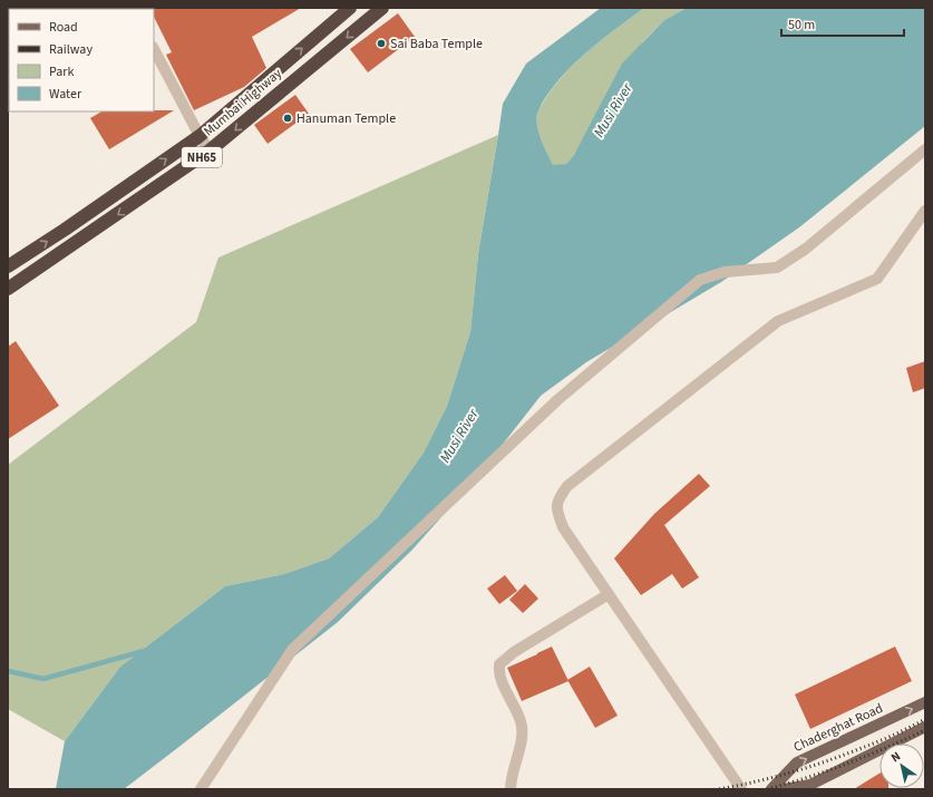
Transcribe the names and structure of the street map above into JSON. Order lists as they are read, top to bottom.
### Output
{
  "streets": {
    "highway": ["Mumbai Highway", "NH65"],
    "main road": ["Chaderghat Road"]
  },
  "water": ["Musi River"],
  "places": ["Sai Baba Temple", "Hanuman Temple"],
  "legend": [
    "Road",
    "Railway",
    "Park",
    "Water"
  ],
  "scale_bar": "50 m",
  "north": "top left"
}
